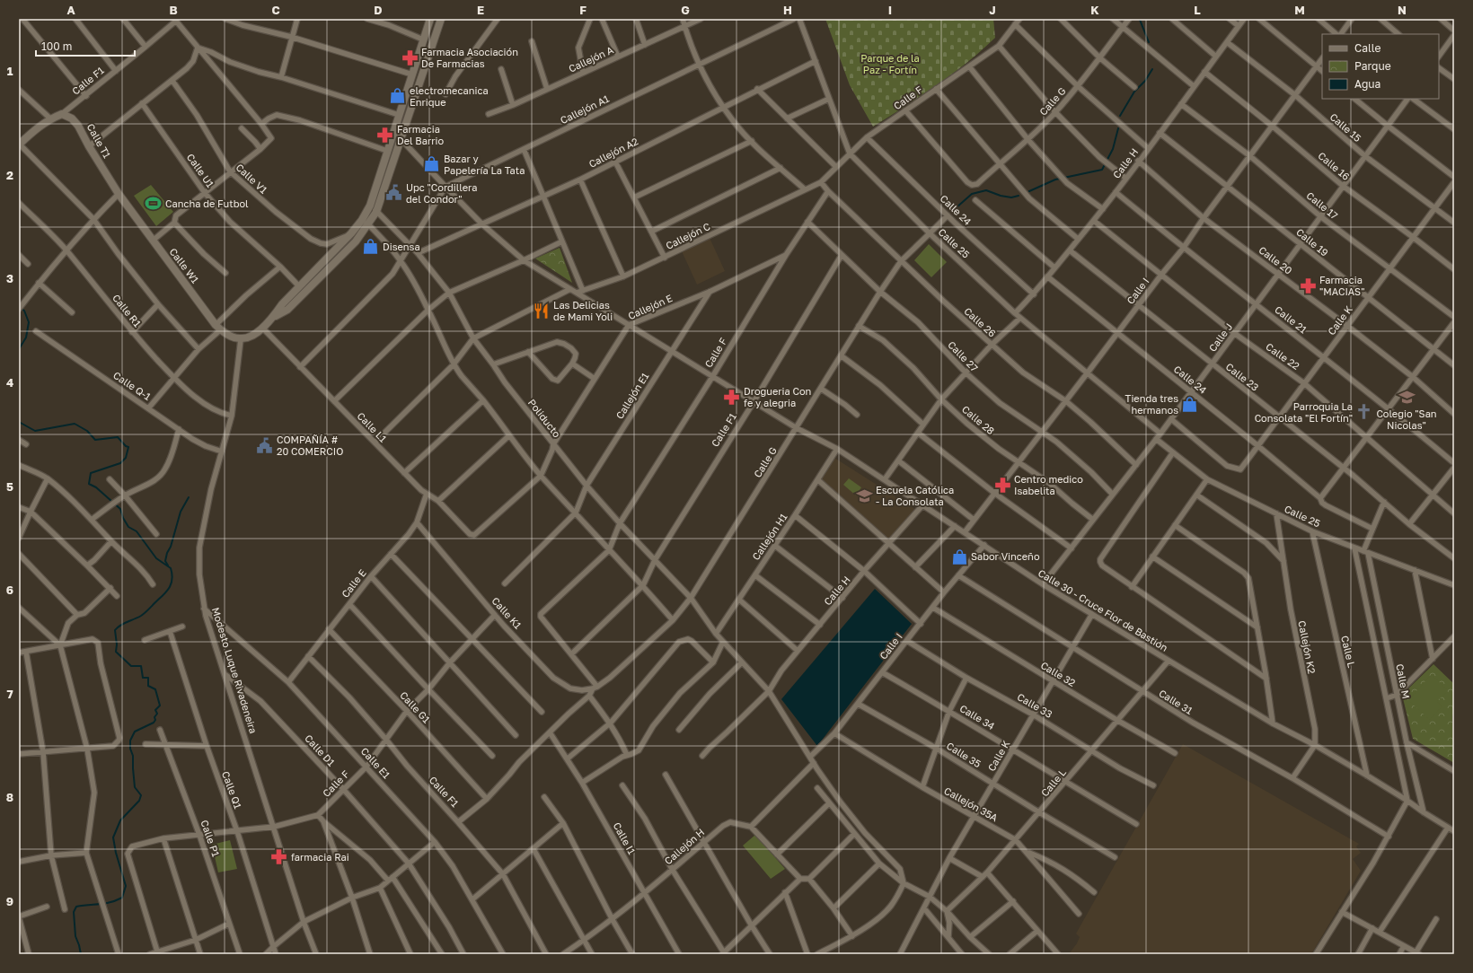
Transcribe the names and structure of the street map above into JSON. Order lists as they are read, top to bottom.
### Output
{
  "streets": {
    "street": [
      "Callejón A",
      "Calle F1",
      "Calle F",
      "Calle G",
      "Callejón A1",
      "Calle 15",
      "Calle T1",
      "Callejón A2",
      "Calle H",
      "Calle 16",
      "Calle U1",
      "Calle V1",
      "Calle 17",
      "Calle 24",
      "Callejón C",
      "Calle 19",
      "Calle 25",
      "Calle 20",
      "Calle W1",
      "Calle I",
      "Callejón E",
      "Calle R1",
      "Calle 21",
      "Calle K",
      "Calle 26",
      "Calle J",
      "Calle 27",
      "Calle 22",
      "Calle 23",
      "Calle Q-1",
      "Callejón E1",
      "Poliducto",
      "Calle 28",
      "Calle L1",
      "Callejón H1",
      "Calle E",
      "Calle 30 - Cruce Flor de Bastión",
      "Calle K1",
      "Callejón K2",
      "Calle L",
      "Modesto Luque Rivadeneira",
      "Calle 32",
      "Calle M",
      "Calle 31",
      "Calle 33",
      "Calle G1",
      "Calle 34",
      "Calle D1",
      "Calle 35",
      "Calle E1",
      "Calle Q1",
      "Callejón 35A",
      "Calle P1",
      "Calle I1",
      "Callejón H"
    ]
  },
  "crossings": [
    ["Calle F1", "Calle F"],
    ["Calle F1", "Calle G"],
    ["Calle F1", "Calle T1"],
    ["Calle F1", "Calle 27"],
    ["Calle F1", "Poliducto"],
    ["Calle F1", "Calle E"],
    ["Calle F1", "Calle 30 - Cruce Flor de Bastión"],
    ["Calle F", "Calle G"],
    ["Calle F", "Calle 24"],
    ["Calle F", "Callejón C"],
    ["Calle F", "Calle 25"],
    ["Calle F", "Callejón E"],
    ["Calle F", "Calle 26"],
    ["Calle F", "Calle 27"],
    ["Calle F", "Poliducto"],
    ["Calle F", "Calle 30 - Cruce Flor de Bastión"],
    ["Calle F", "Calle K1"],
    ["Calle F", "Calle G1"],
    ["Calle F", "Calle D1"],
    ["Calle F", "Calle E1"],
    ["Calle G", "Calle 24"],
    ["Calle G", "Calle 25"],
    ["Calle G", "Calle 26"],
    ["Calle G", "Calle 27"],
    ["Calle G", "Poliducto"],
    ["Calle G", "Calle 28"],
    ["Calle G", "Calle 30 - Cruce Flor de Bastión"],
    ["Calle G", "Calle K1"],
    ["Calle G", "Calle G1"],
    ["Calle G", "Calle I1"],
    ["Callejón A1", "Calle 30 - Cruce Flor de Bastión"],
    ["Calle 15", "Calle H"],
    ["Calle 15", "Calle I"],
    ["Calle 15", "Calle K"],
    ["Calle 15", "Calle J"],
    ["Calle T1", "Calle W1"],
    ["Callejón A2", "Calle 25"],
    ["Callejón A2", "Poliducto"],
    ["Callejón A2", "Calle 30 - Cruce Flor de Bastión"],
    ["Calle H", "Calle 16"],
    ["Calle H", "Calle 17"],
    ["Calle H", "Calle 24"],
    ["Calle H", "Calle 19"],
    ["Calle H", "Calle 25"],
    ["Calle H", "Calle 20"],
    ["Calle H", "Calle 21"],
    ["Calle H", "Calle 22"],
    ["Calle H", "Calle 23"],
    ["Calle H", "Poliducto"],
    ["Calle H", "Calle 30 - Cruce Flor de Bastión"],
    ["Calle 16", "Calle I"],
    ["Calle 16", "Calle K"],
    ["Calle 16", "Calle J"],
    ["Calle 17", "Calle I"],
    ["Calle 17", "Calle K"],
    ["Calle 17", "Calle J"],
    ["Calle 24", "Calle 25"],
    ["Calle 24", "Calle I"],
    ["Calle 24", "Calle K"],
    ["Calle 24", "Calle J"],
    ["Callejón C", "Calle 30 - Cruce Flor de Bastión"],
    ["Calle 19", "Calle I"],
    ["Calle 19", "Calle K"],
    ["Calle 19", "Calle J"],
    ["Calle 25", "Calle I"],
    ["Calle 25", "Calle J"],
    ["Calle 25", "Callejón K2"],
    ["Calle 25", "Calle L"],
    ["Calle 25", "Calle M"],
    ["Calle 20", "Calle I"],
    ["Calle 20", "Calle K"],
    ["Calle 20", "Calle J"],
    ["Calle W1", "Modesto Luque Rivadeneira"],
    ["Calle I", "Calle 21"],
    ["Calle I", "Calle 26"],
    ["Calle I", "Calle 27"],
    ["Calle I", "Calle 22"],
    ["Calle I", "Calle 23"],
    ["Calle I", "Poliducto"],
    ["Calle I", "Calle 28"],
    ["Calle I", "Calle 30 - Cruce Flor de Bastión"],
    ["Calle I", "Calle 32"],
    ["Calle I", "Calle 31"],
    ["Calle I", "Calle 33"],
    ["Calle I", "Calle 34"],
    ["Calle I", "Calle 35"],
    ["Calle I", "Callejón 35A"],
    ["Callejón E", "Callejón E1"],
    ["Callejón E", "Poliducto"],
    ["Callejón E", "Calle L1"],
    ["Callejón E", "Calle 30 - Cruce Flor de Bastión"],
    ["Calle R1", "Modesto Luque Rivadeneira"],
    ["Calle 21", "Calle K"],
    ["Calle 21", "Calle J"],
    ["Calle K", "Calle J"],
    ["Calle K", "Calle 22"],
    ["Calle K", "Calle 23"],
    ["Calle K", "Calle 30 - Cruce Flor de Bastión"],
    ["Calle K", "Calle 32"],
    ["Calle K", "Calle 31"],
    ["Calle K", "Calle 33"],
    ["Calle K", "Calle 34"],
    ["Calle K", "Calle 35"],
    ["Calle K", "Callejón 35A"],
    ["Calle 26", "Calle J"],
    ["Calle J", "Calle 27"],
    ["Calle J", "Calle 22"],
    ["Calle J", "Calle 23"],
    ["Calle J", "Calle 28"],
    ["Calle J", "Calle 30 - Cruce Flor de Bastión"],
    ["Calle Q-1", "Modesto Luque Rivadeneira"],
    ["Callejón E1", "Poliducto"],
    ["Callejón E1", "Calle 30 - Cruce Flor de Bastión"],
    ["Poliducto", "Callejón H1"],
    ["Calle L1", "Calle E"],
    ["Callejón H1", "Calle 30 - Cruce Flor de Bastión"],
    ["Calle E", "Calle K1"],
    ["Calle E", "Calle G1"],
    ["Calle E", "Calle E1"],
    ["Calle 30 - Cruce Flor de Bastión", "Callejón K2"],
    ["Calle 30 - Cruce Flor de Bastión", "Calle L"],
    ["Calle 30 - Cruce Flor de Bastión", "Calle M"],
    ["Calle L", "Calle 32"],
    ["Calle L", "Calle 31"],
    ["Calle L", "Calle 33"],
    ["Calle L", "Calle 34"],
    ["Calle L", "Calle 35"],
    ["Calle L", "Callejón 35A"],
    ["Modesto Luque Rivadeneira", "Calle D1"],
    ["Modesto Luque Rivadeneira", "Calle E1"],
    ["Calle I1", "Callejón H"]
  ],
  "parks": ["Parque de la Paz - Fortín"],
  "places": {
    "pharmacy": [
      "Farmacia Asociación De Farmacias",
      "Farmacia Del Barrio",
      "Farmacia \"MACIAS\"",
      "Drogueria Con fe y alegria",
      "Centro medico Isabelita",
      "farmacia Rai"
    ],
    "shop": [
      "electromecanica Enrique",
      "Bazar y Papelería La Tata",
      "Disensa",
      "Tienda tres hermanos",
      "Sabor Vinceño"
    ],
    "public building": ["Upc \"Cordillera del Condor\"", "COMPAÑÍA # 20 COMERCIO"],
    "sports": ["Cancha de Futbol"],
    "restaurant": ["Las Delicias de Mami Yoli"],
    "school or university": ["Colegio \"San Nicolas\"", "Escuela Católica - La Consolata"],
    "church": ["Parroquia La Consolata \"El Fortín\""]
  },
  "legend": ["Calle", "Parque", "Agua"],
  "scale_bar": "100 m",
  "grid": {
    "columns": [
      "A",
      "B",
      "C",
      "D",
      "E",
      "F",
      "G",
      "H",
      "I",
      "J",
      "K",
      "L",
      "M",
      "N"
    ],
    "rows": [
      "1",
      "2",
      "3",
      "4",
      "5",
      "6",
      "7",
      "8",
      "9"
    ]
  }
}
